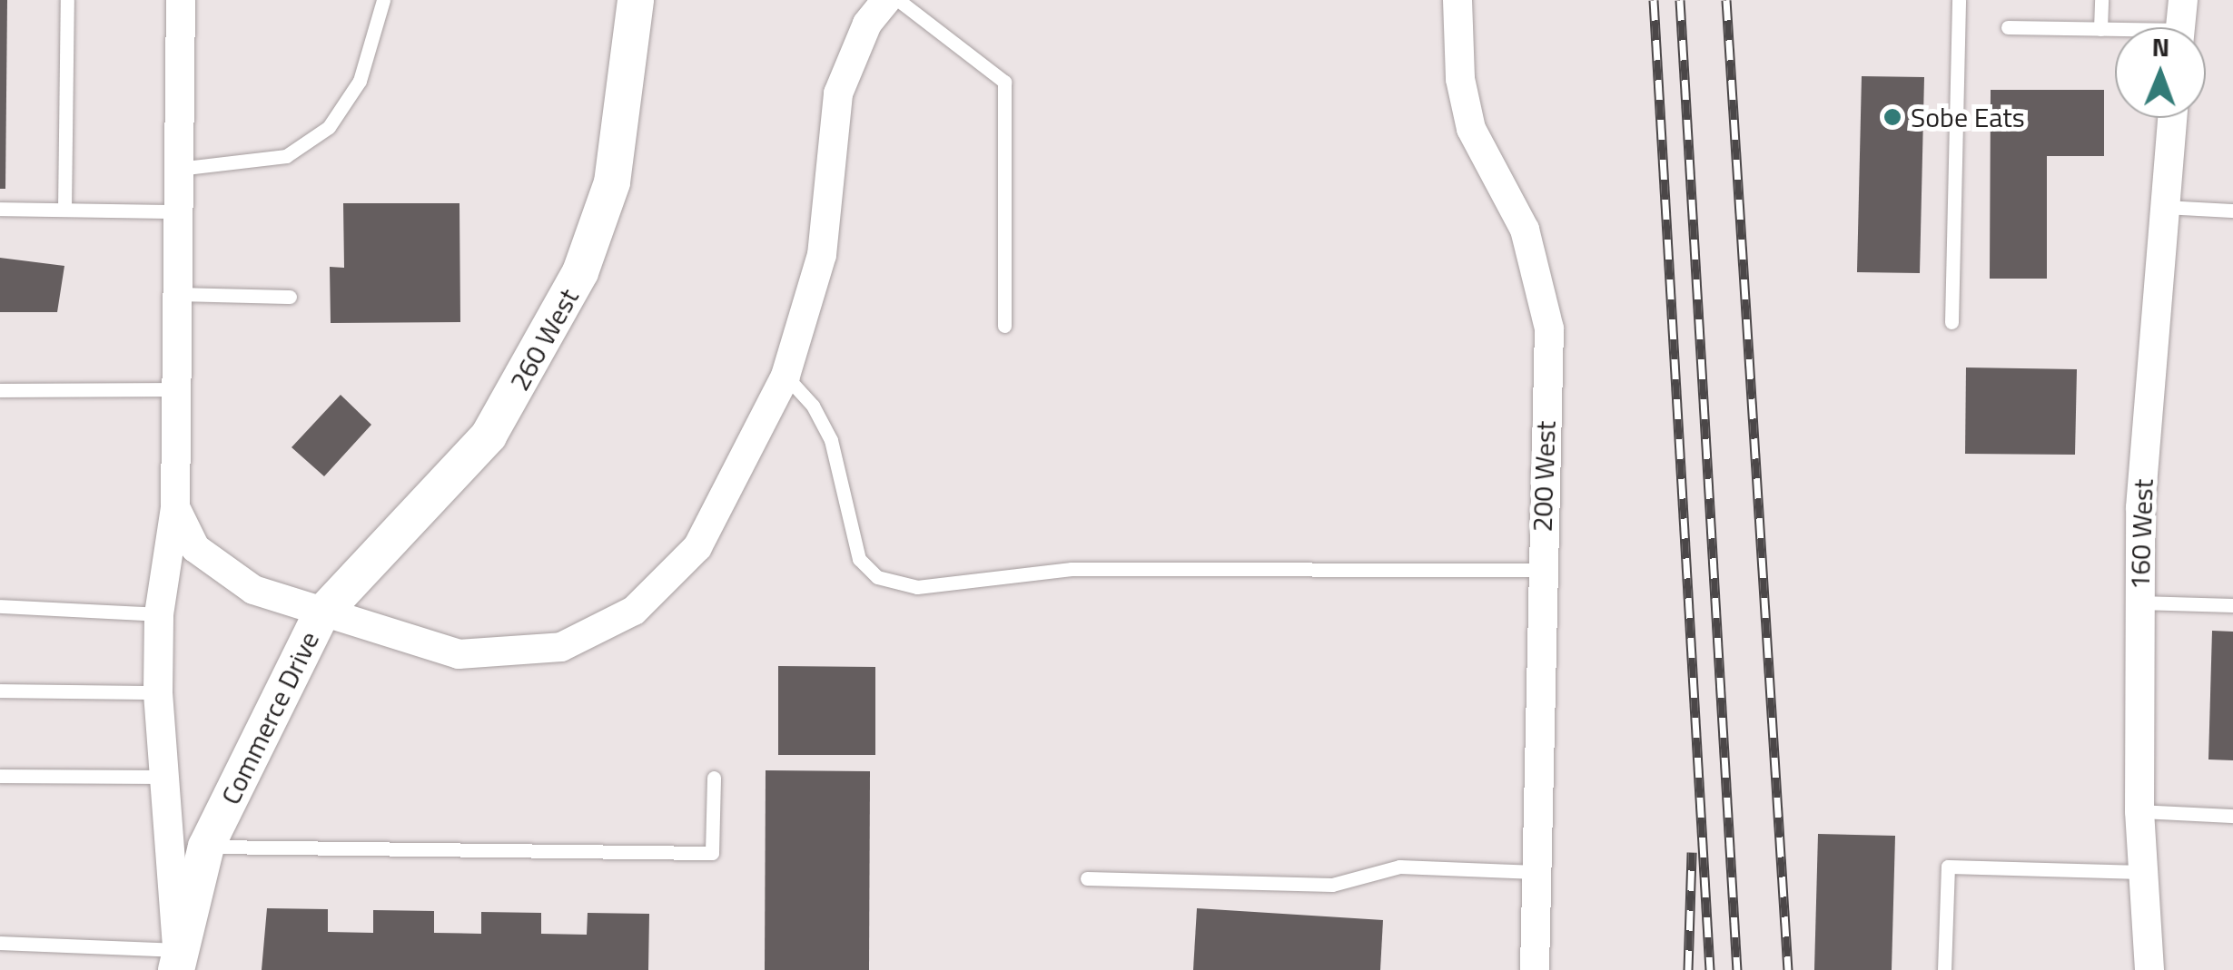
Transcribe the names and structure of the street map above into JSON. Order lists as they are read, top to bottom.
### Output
{
  "streets": {
    "street": [
      "260 West",
      "200 West",
      "160 West",
      "Commerce Drive"
    ]
  },
  "crossings": [
    ["260 West", "Commerce Drive"]
  ],
  "places": ["Sobe Eats"],
  "north": "top"
}
